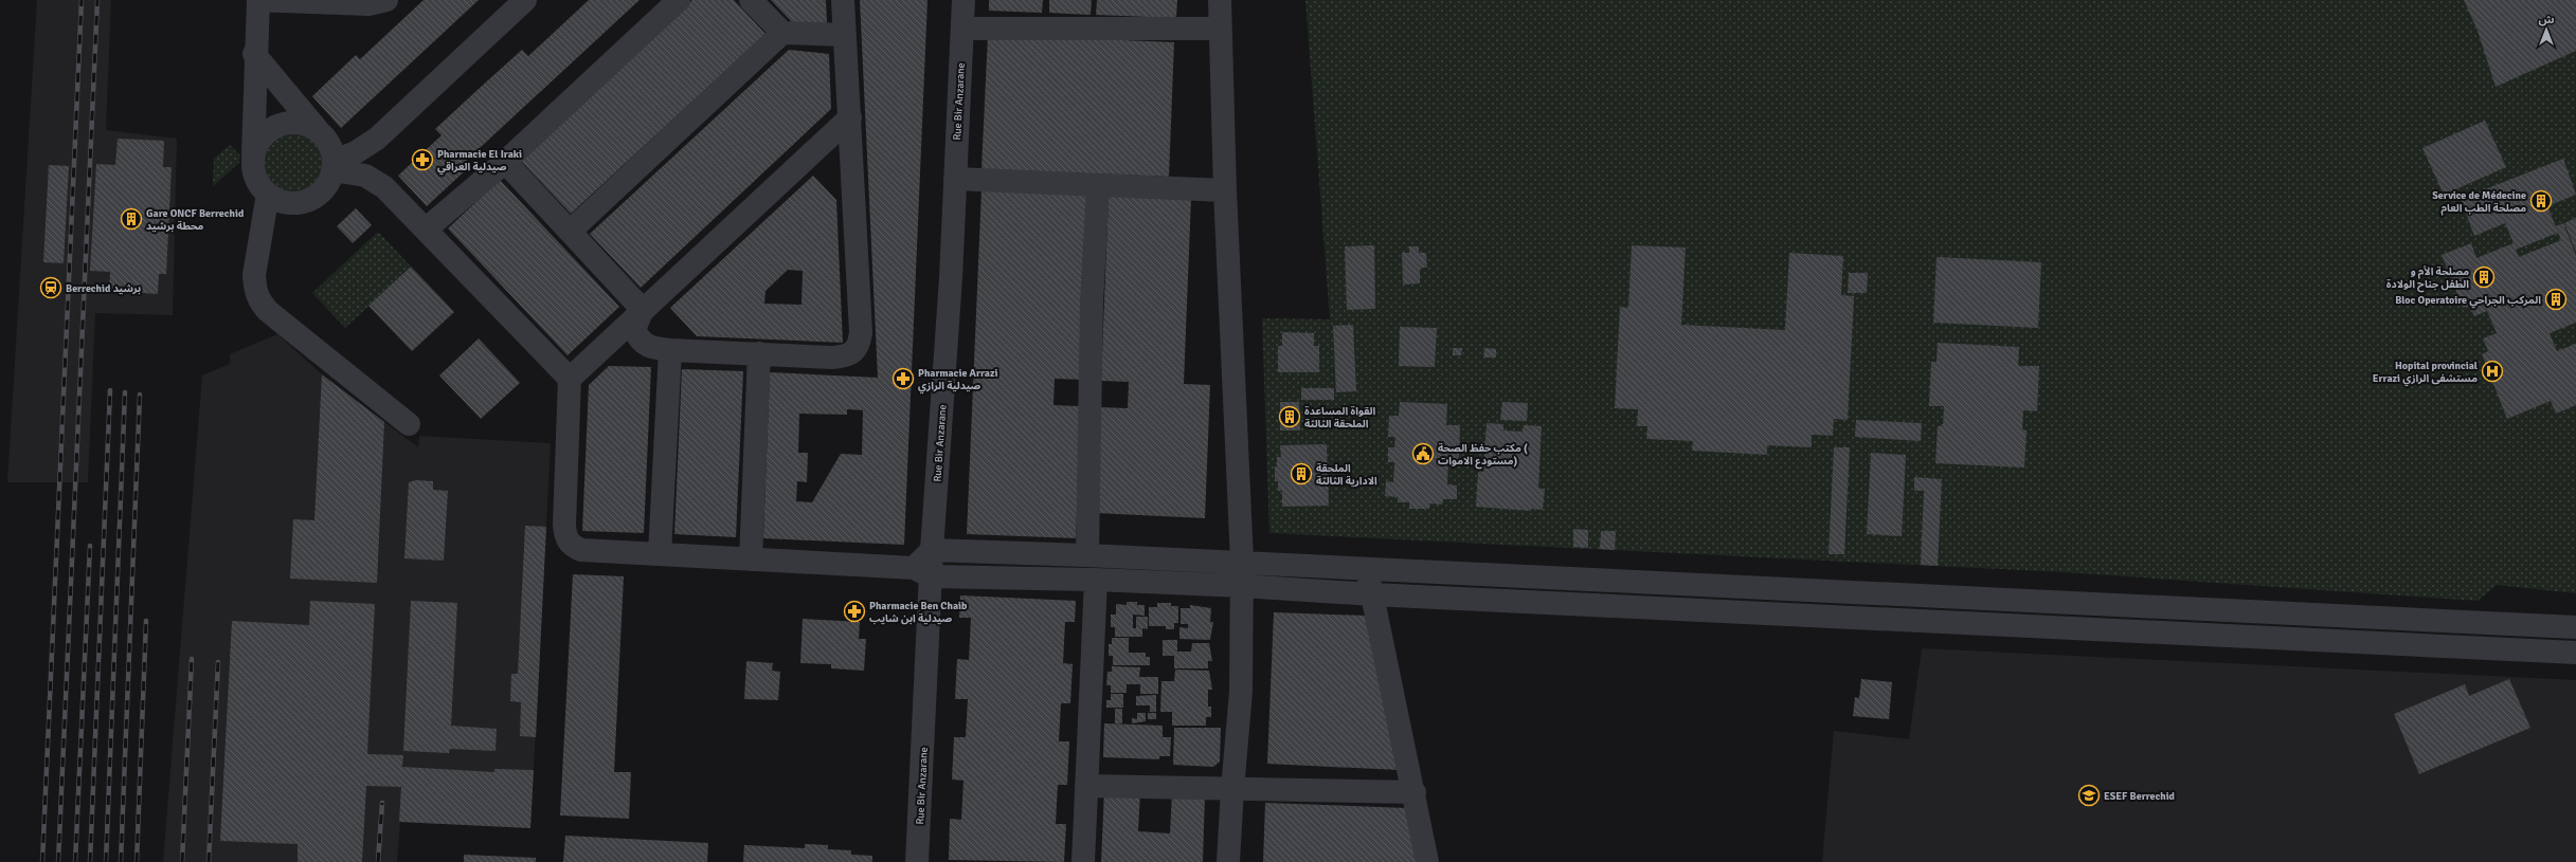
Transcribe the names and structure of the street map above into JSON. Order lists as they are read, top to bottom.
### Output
{
  "streets": {
    "street": ["Rue Bir Anzarane"]
  },
  "places": {
    "pharmacy": ["Pharmacie El Iraki صيدلية العراقي", "Pharmacie Arrazi صيدلية الرازي", "Pharmacie Ben Chaib صيدلية ابن شايب"],
    "building": [
      "Service de Médecine مصلحة الطب العام",
      "Gare ONCF Berrechid محطة برشيد",
      "مصلحة الأم و الطفل جناح الولادة",
      "Bloc Operatoire المركب الجراحي",
      "القواة المساعدة الملحقة الثالثة",
      "الملحقة الادارية الثالثة"
    ],
    "station": ["Berrechid برشيد"],
    "hospital": ["Hopital provincial Errazi مستشفى الرازي"],
    "public building": ["مكتب حفظ الصحة ( مستودع الاموات)"],
    "school or university": ["ESEF Berrechid"]
  },
  "north": "top"
}
